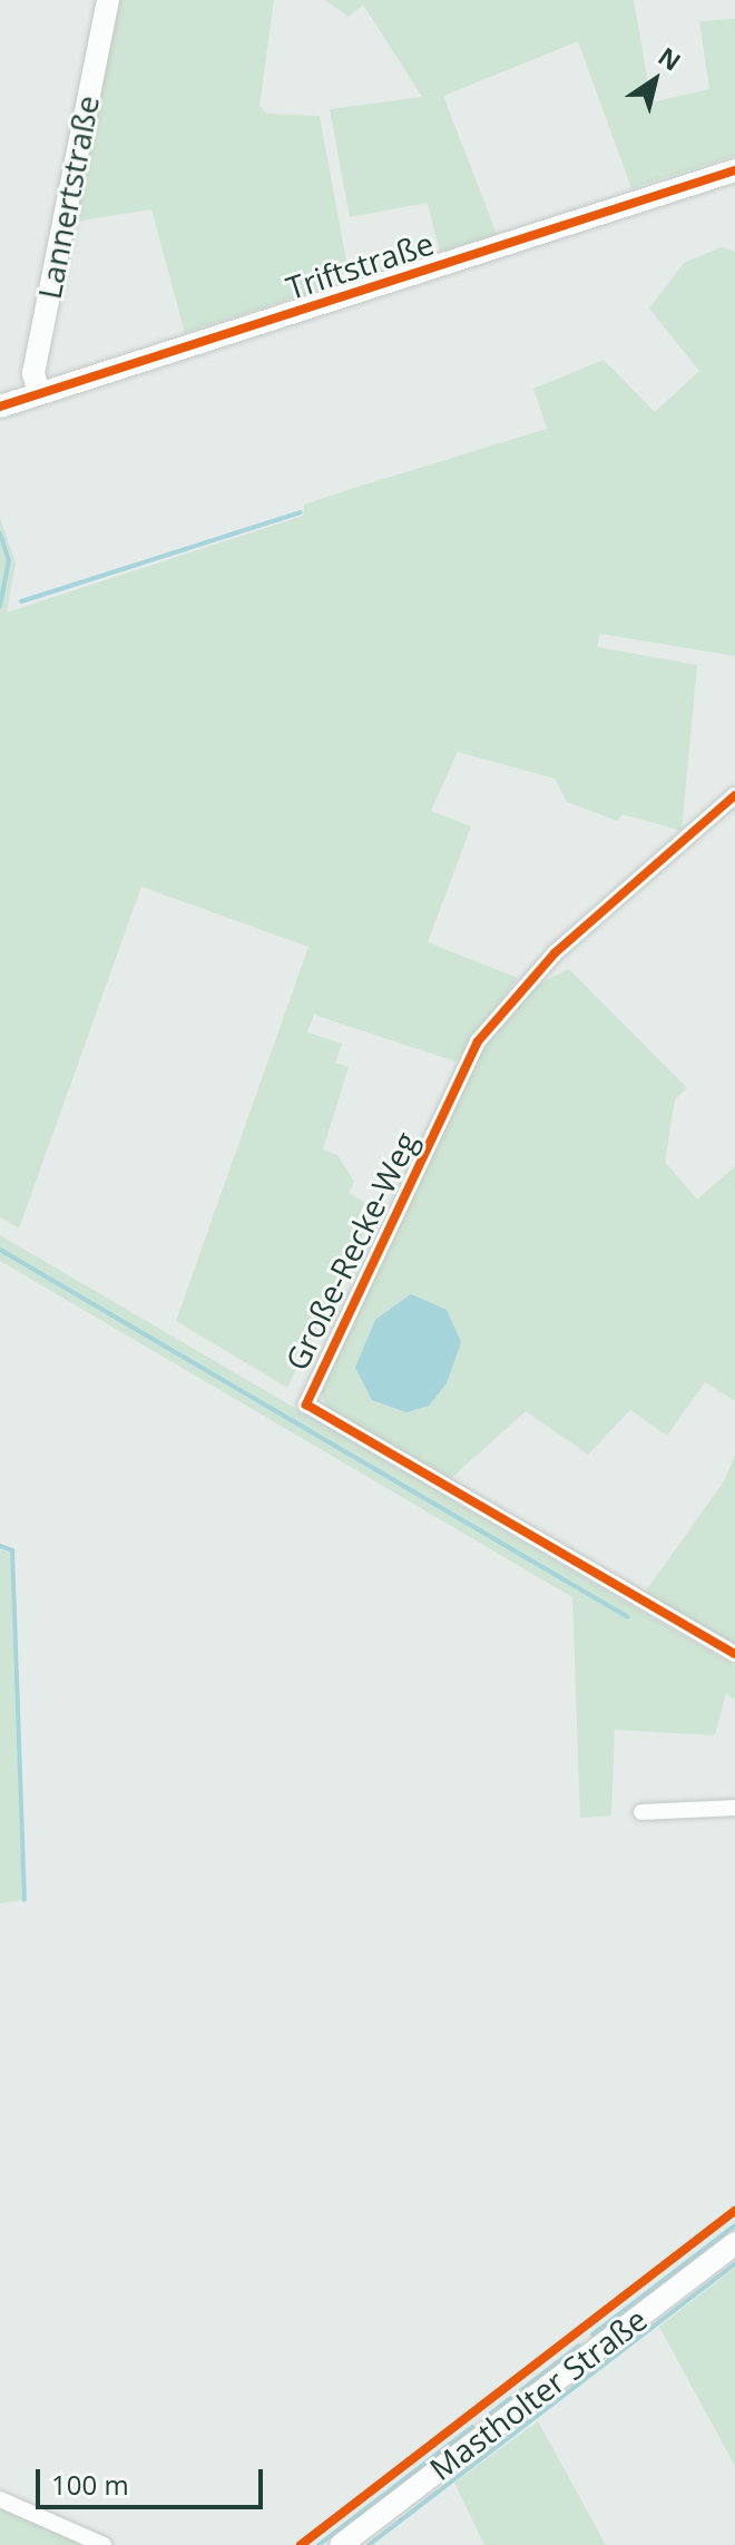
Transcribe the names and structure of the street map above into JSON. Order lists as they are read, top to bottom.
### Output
{
  "streets": {
    "street": [
      "Lannertstraße",
      "Triftstraße",
      "Große-Recke-Weg",
      "Mastholter Straße"
    ]
  },
  "crossings": [
    ["Lannertstraße", "Triftstraße"]
  ],
  "scale_bar": "100 m",
  "north": "top right"
}
